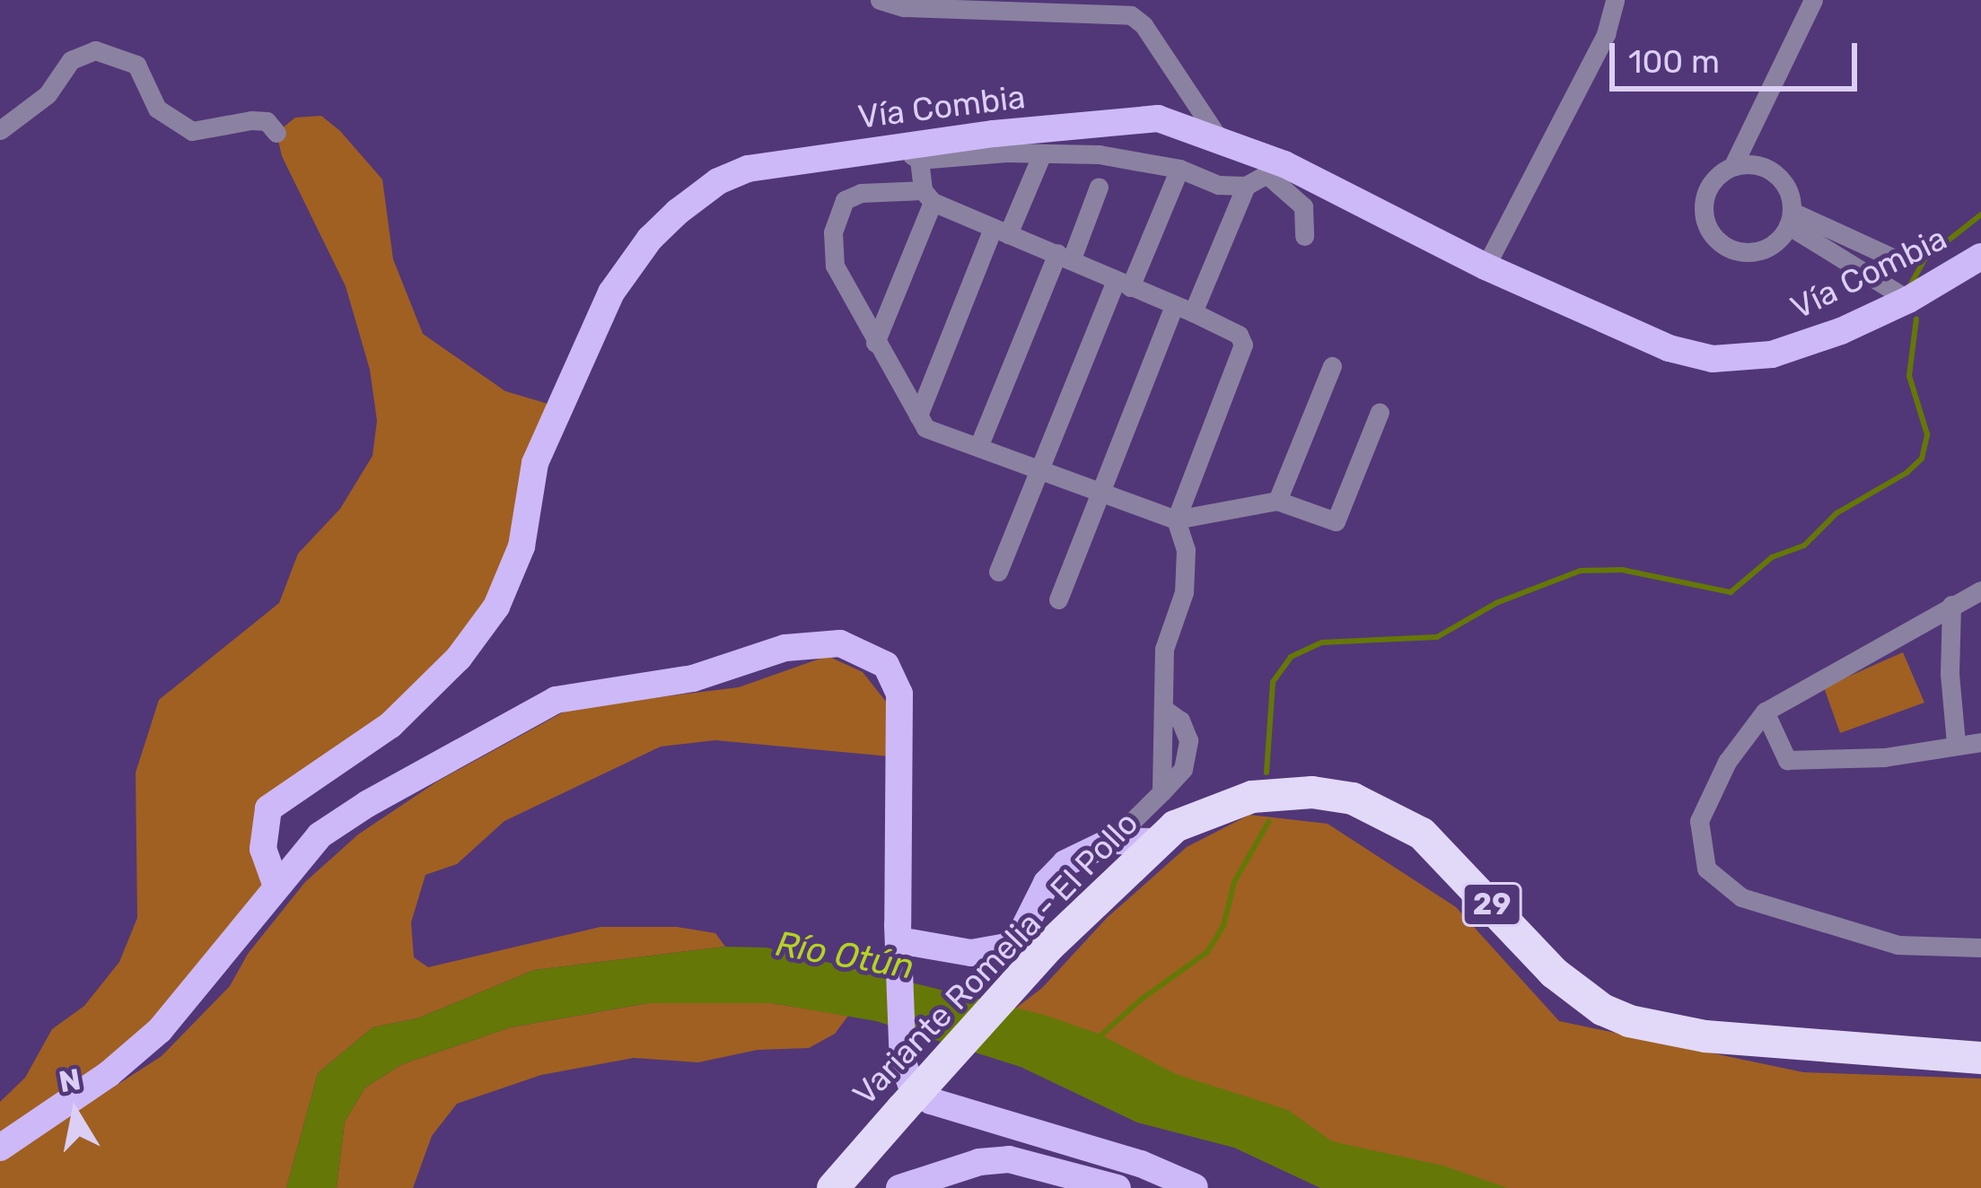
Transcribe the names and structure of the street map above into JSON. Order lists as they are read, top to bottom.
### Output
{
  "streets": {
    "highway": ["29", "Variante Romelia - El Pollo"],
    "main road": ["Vía Combia"]
  },
  "water": ["Río Otún"],
  "scale_bar": "100 m",
  "north": "top"
}
